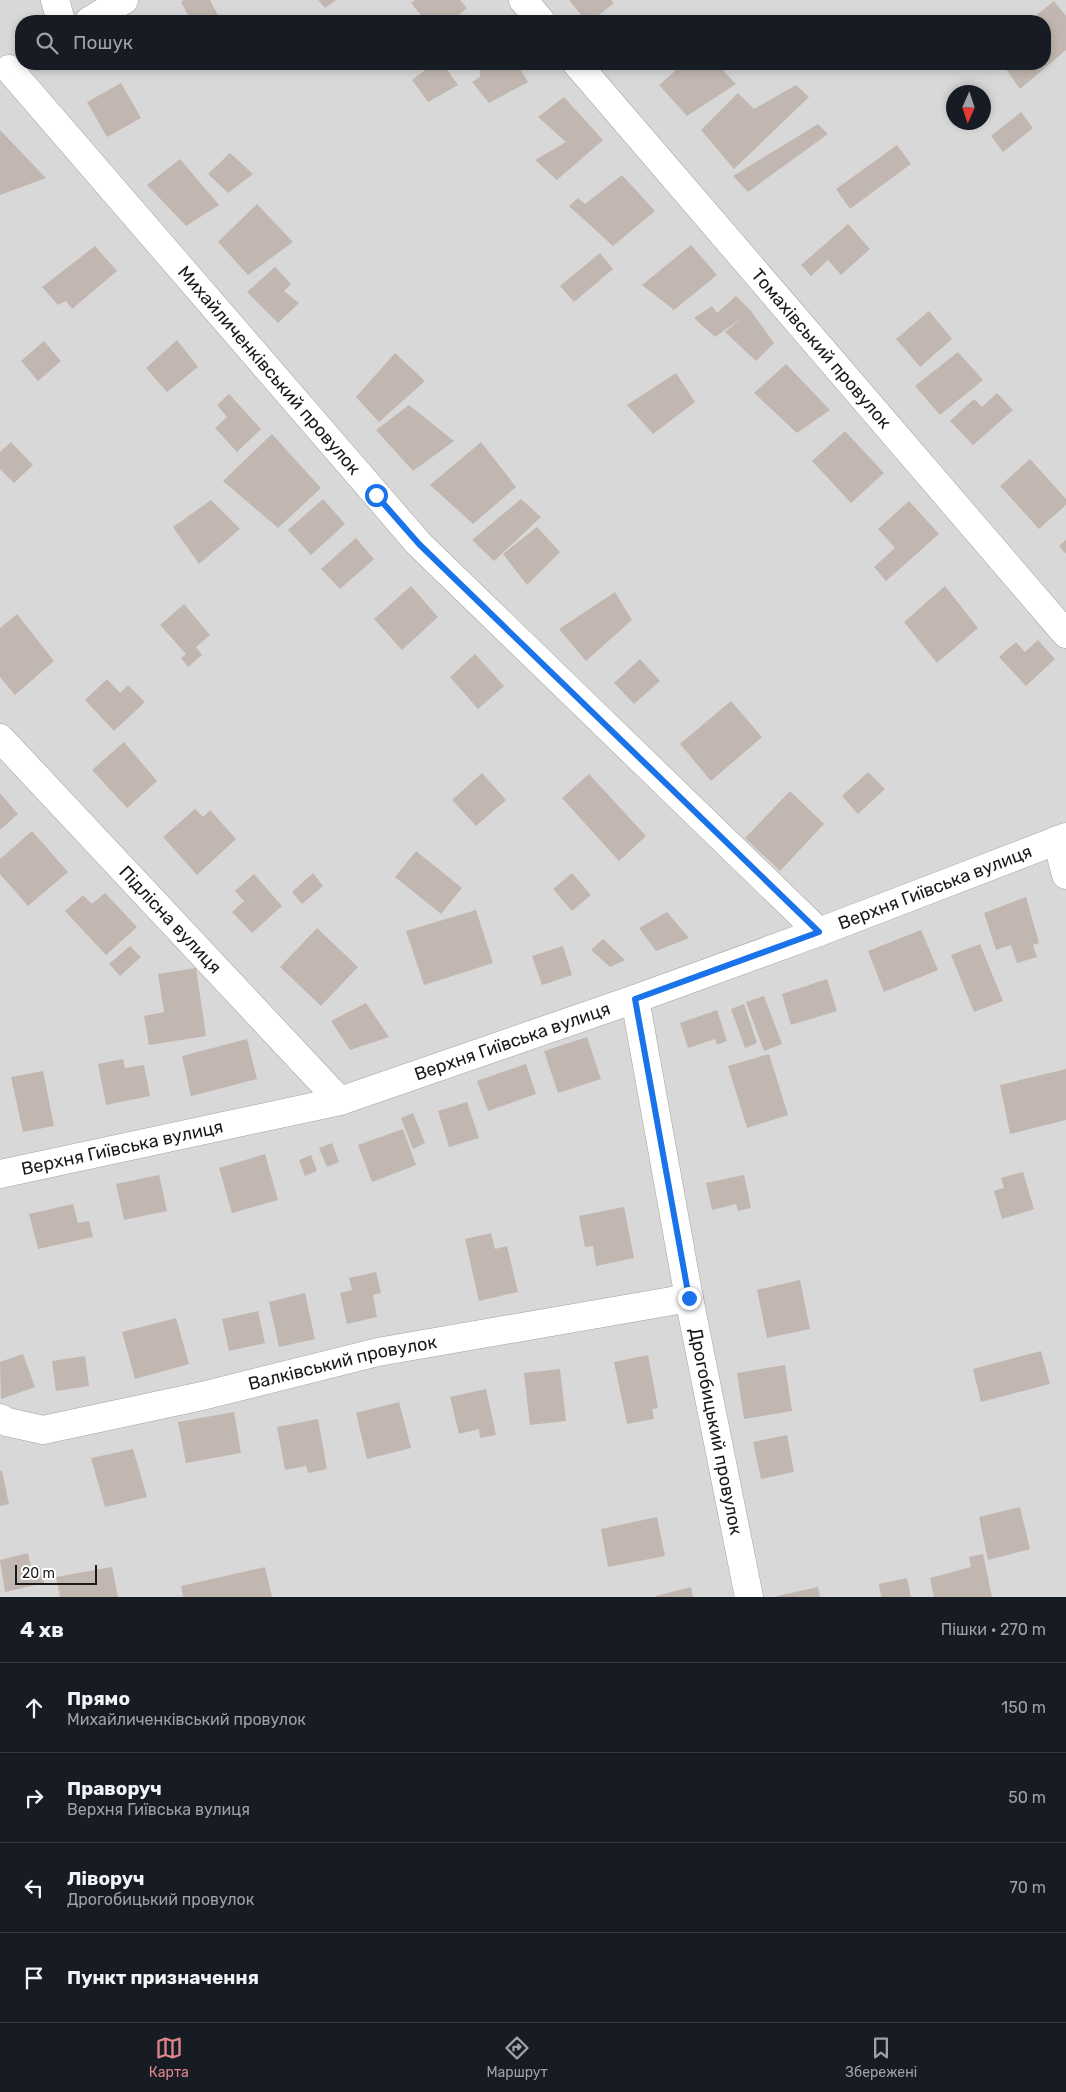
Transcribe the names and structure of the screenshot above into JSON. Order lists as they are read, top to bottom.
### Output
{
  "streets": {
    "street": [
      "Томахівський провулок",
      "Михайличенківський провулок",
      "Верхня Гиївська вулиця",
      "Підлісна вулиця",
      "Валківський провулок",
      "Дрогобицький провулок"
    ]
  },
  "crossings": [
    ["Михайличенківський провулок", "Верхня Гиївська вулиця"],
    ["Верхня Гиївська вулиця", "Підлісна вулиця"],
    ["Верхня Гиївська вулиця", "Дрогобицький провулок"],
    ["Валківський провулок", "Дрогобицький провулок"]
  ],
  "scale_bar": "20 m",
  "north": "bottom",
  "page": {
    "search": "Пошук",
    "scale": "20 m",
    "heading": ["4 хв", "Пішки · 270 m"],
    "list": [
      ["Прямо", "Михайличенківський провулок", "150 m"],
      ["Праворуч", "Верхня Гиївська вулиця", "50 m"],
      ["Ліворуч", "Дрогобицький провулок", "70 m"],
      "Пункт призначення"
    ],
    "nav": ["Карта", "Маршрут", "Збережені"]
  }
}
